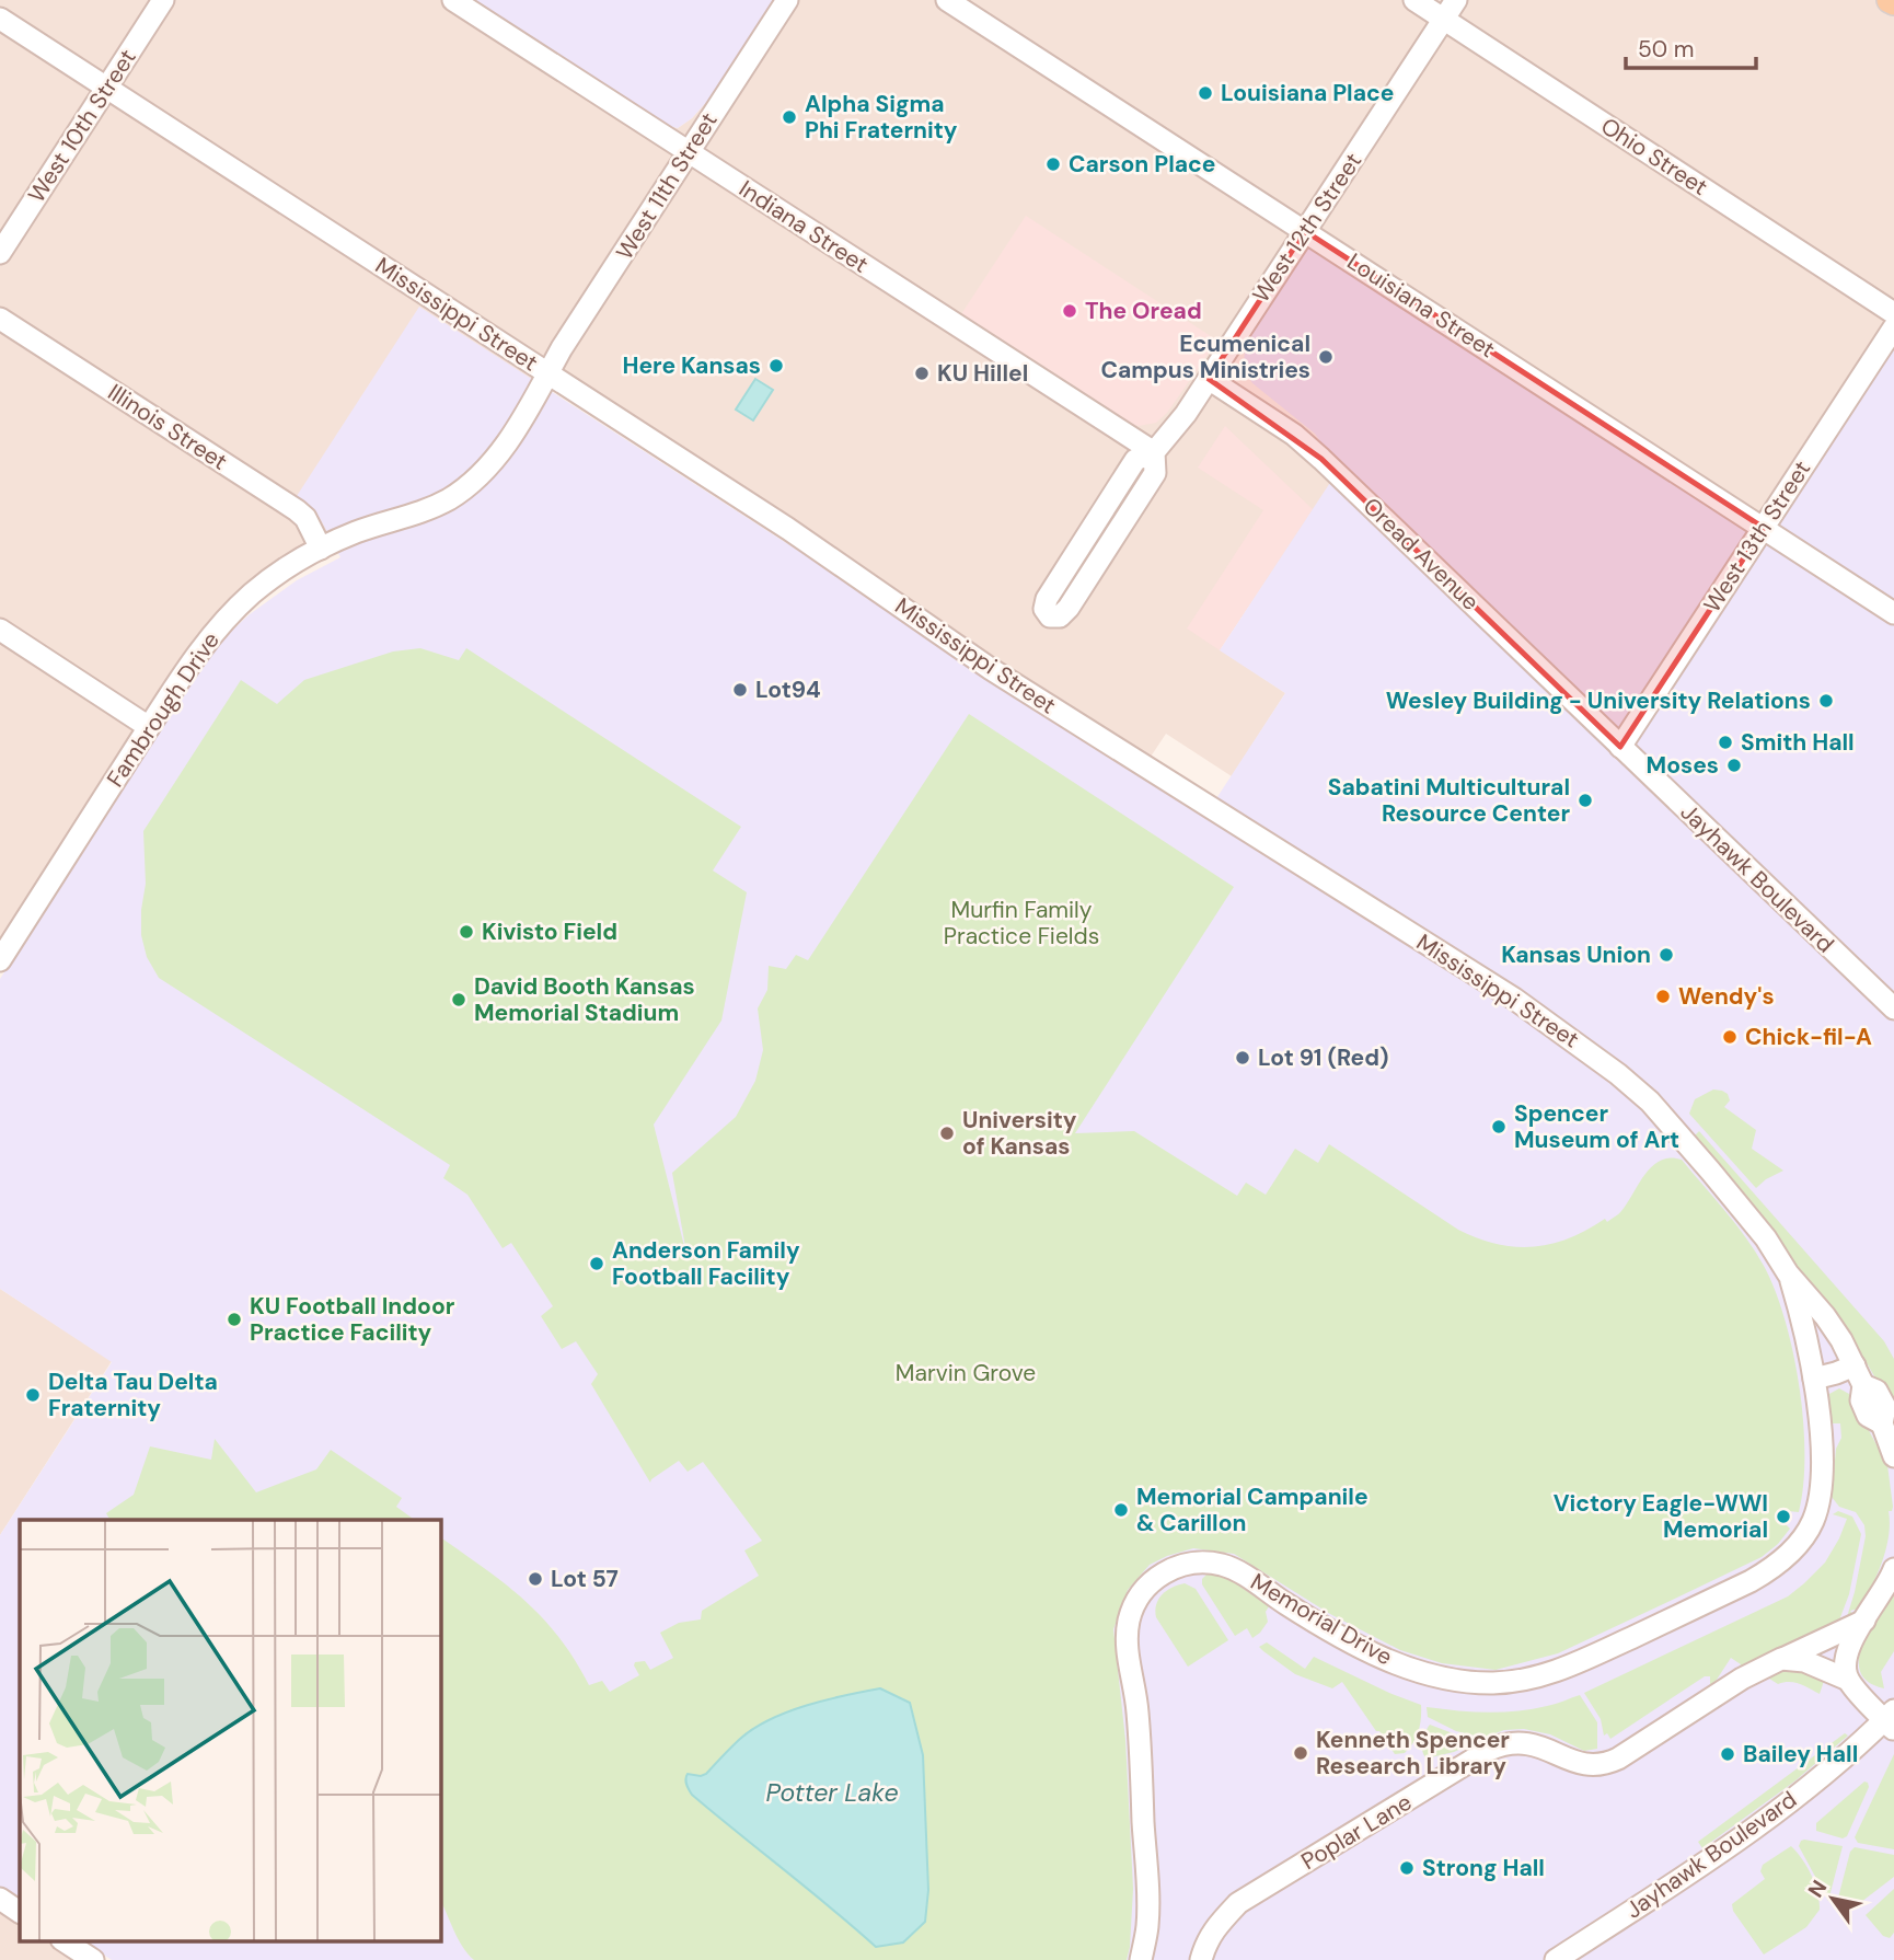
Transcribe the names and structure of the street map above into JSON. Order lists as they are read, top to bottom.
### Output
{
  "streets": {
    "street": [
      "West 10th Street",
      "Ohio Street",
      "West 11th Street",
      "Indiana Street",
      "West 12th Street",
      "Louisiana Street",
      "Mississippi Street",
      "Illinois Street",
      "West 13th Street",
      "Oread Avenue",
      "Fambrough Drive",
      "Jayhawk Boulevard",
      "Memorial Drive",
      "Poplar Lane"
    ]
  },
  "crossings": [
    ["West 10th Street", "Mississippi Street"],
    ["Ohio Street", "West 12th Street"],
    ["West 11th Street", "Indiana Street"],
    ["West 11th Street", "Mississippi Street"],
    ["West 11th Street", "Fambrough Drive"],
    ["Indiana Street", "West 12th Street"],
    ["West 12th Street", "Louisiana Street"],
    ["West 12th Street", "Oread Avenue"],
    ["Louisiana Street", "West 13th Street"],
    ["Mississippi Street", "Fambrough Drive"],
    ["Mississippi Street", "Memorial Drive"],
    ["Illinois Street", "Fambrough Drive"],
    ["West 13th Street", "Oread Avenue"],
    ["West 13th Street", "Jayhawk Boulevard"],
    ["Oread Avenue", "Jayhawk Boulevard"]
  ],
  "water": ["Potter Lake"],
  "parks": ["Murfin Family Practice Fields", "Marvin Grove"],
  "places": [
    "Louisiana Place",
    "Alpha Sigma Phi Fraternity",
    "Carson Place",
    "The Oread",
    "Ecumenical Campus Ministries",
    "Here Kansas",
    "KU Hillel",
    "Lot94",
    "Wesley Building - University Relations",
    "Smith Hall",
    "Moses",
    "Sabatini Multicultural Resource Center",
    "Kivisto Field",
    "Kansas Union",
    "Wendy's",
    "David Booth Kansas Memorial Stadium",
    "Chick-fil-A",
    "Lot 91 (Red)",
    "Spencer Museum of Art",
    "University of Kansas",
    "Anderson Family Football Facility",
    "KU Football Indoor Practice Facility",
    "Delta Tau Delta Fraternity",
    "Memorial Campanile & Carillon",
    "Victory Eagle-WWI Memorial",
    "Lot 57",
    "Kenneth Spencer Research Library",
    "Bailey Hall",
    "Strong Hall"
  ],
  "scale_bar": "50 m",
  "north": "top left"
}
